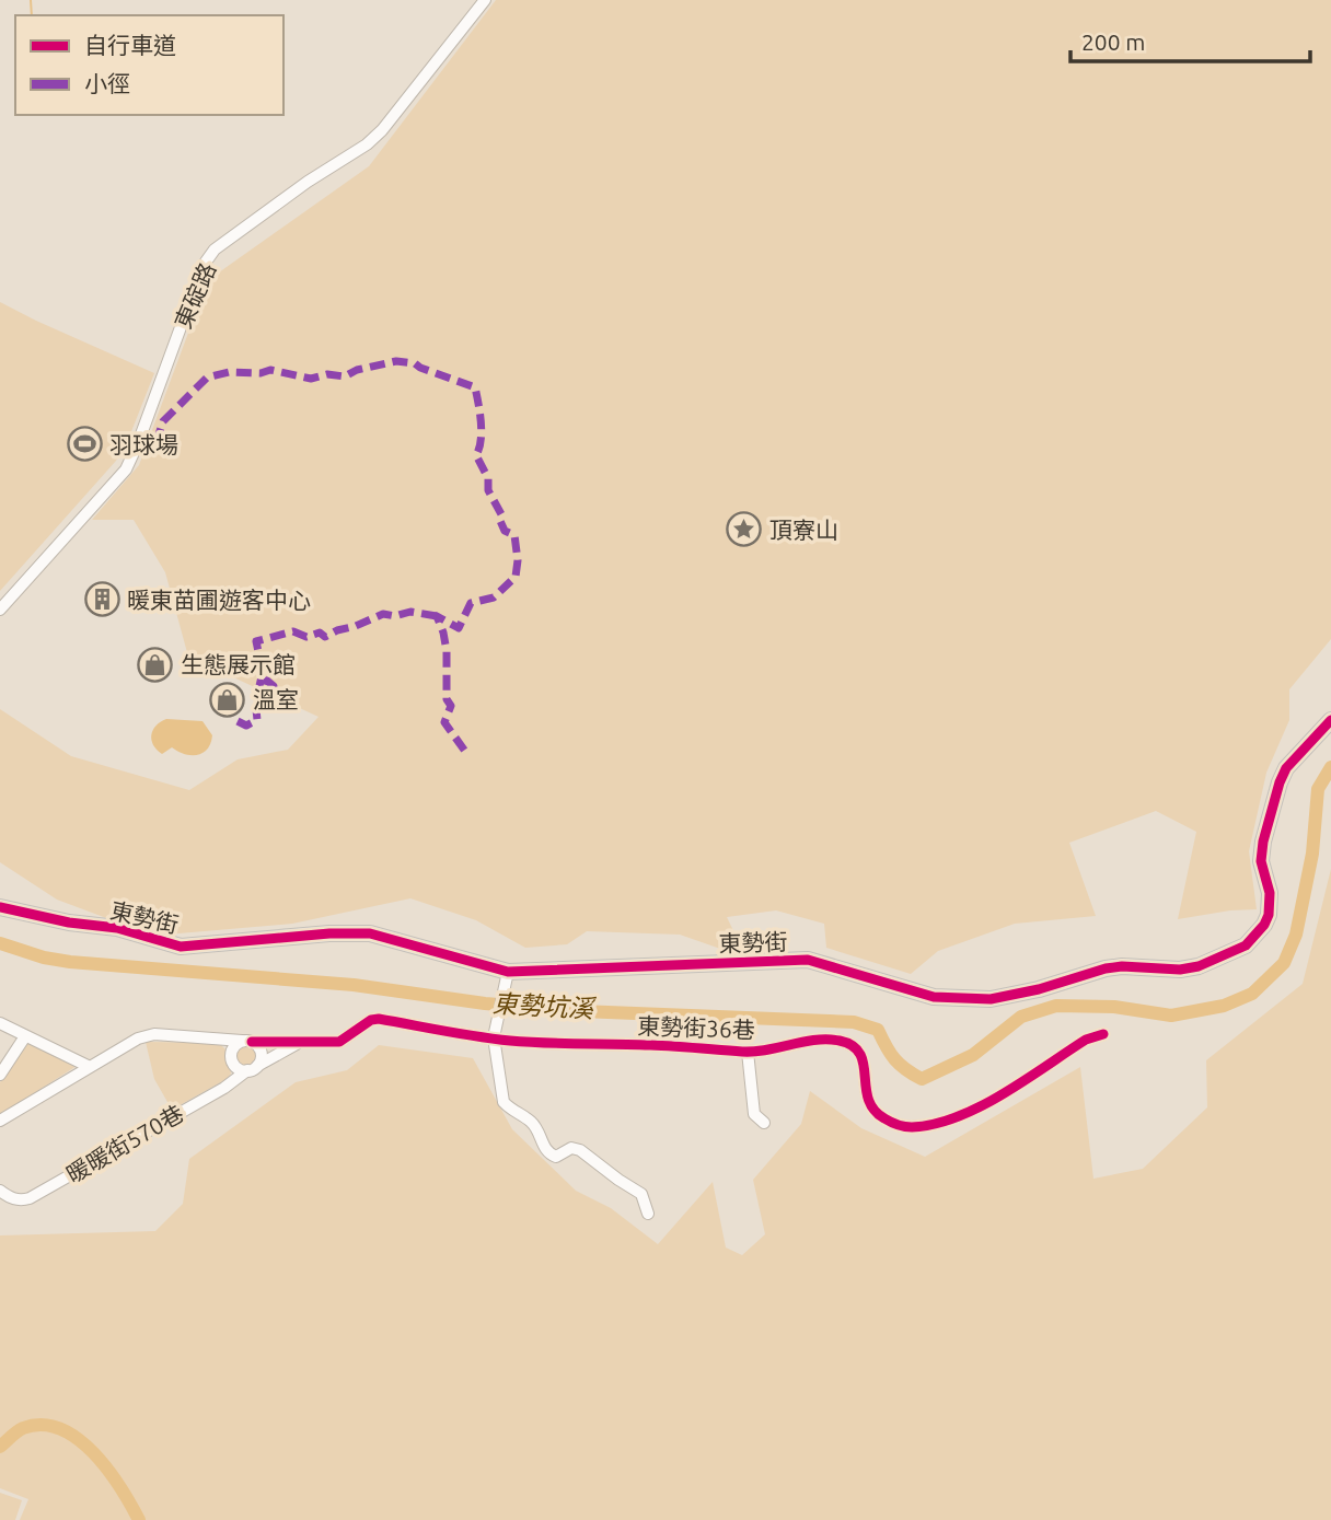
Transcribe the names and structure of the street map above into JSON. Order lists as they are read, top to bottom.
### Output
{
  "streets": {
    "main road": ["東勢街"],
    "street": ["東碇路", "東勢街36巷", "暖暖街570巷"]
  },
  "water": ["東勢坑溪"],
  "places": {
    "sports": ["羽球場"],
    "place": ["頂寮山"],
    "building": ["暖東苗圃遊客中心"],
    "shop": ["生態展示館", "溫室"]
  },
  "legend": ["自行車道", "小徑"],
  "scale_bar": "200 m"
}
